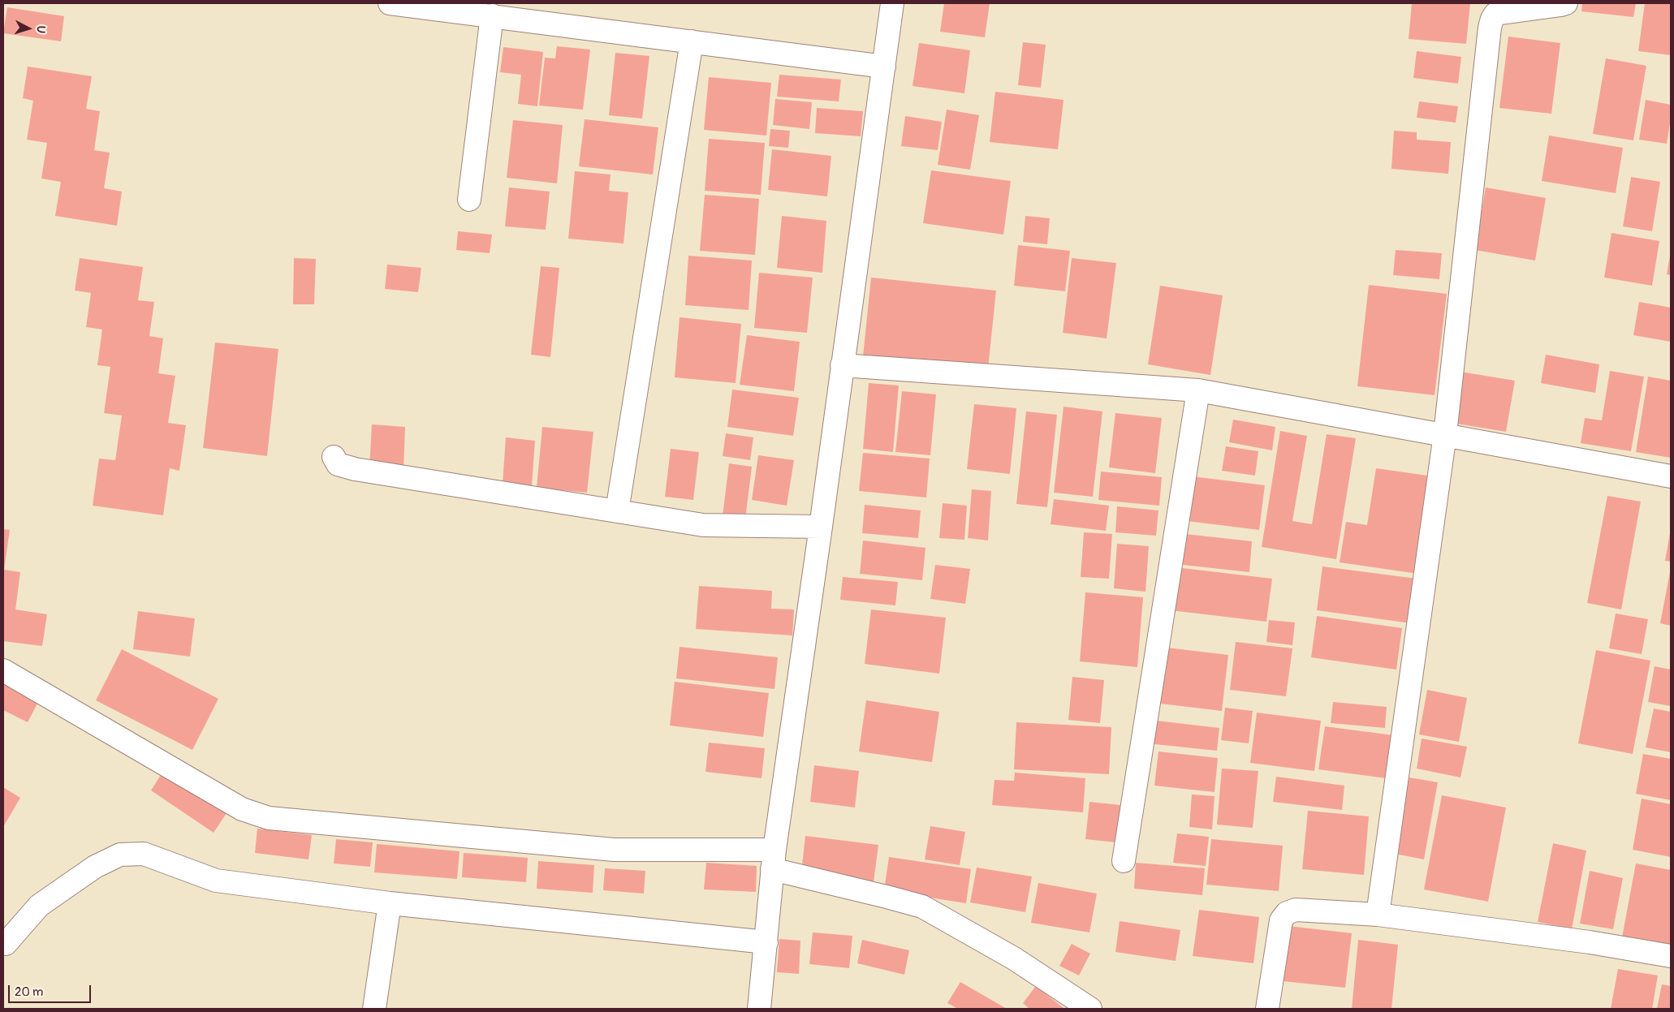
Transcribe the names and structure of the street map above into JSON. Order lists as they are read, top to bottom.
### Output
{
  "scale_bar": "20 m",
  "north": "right"
}
